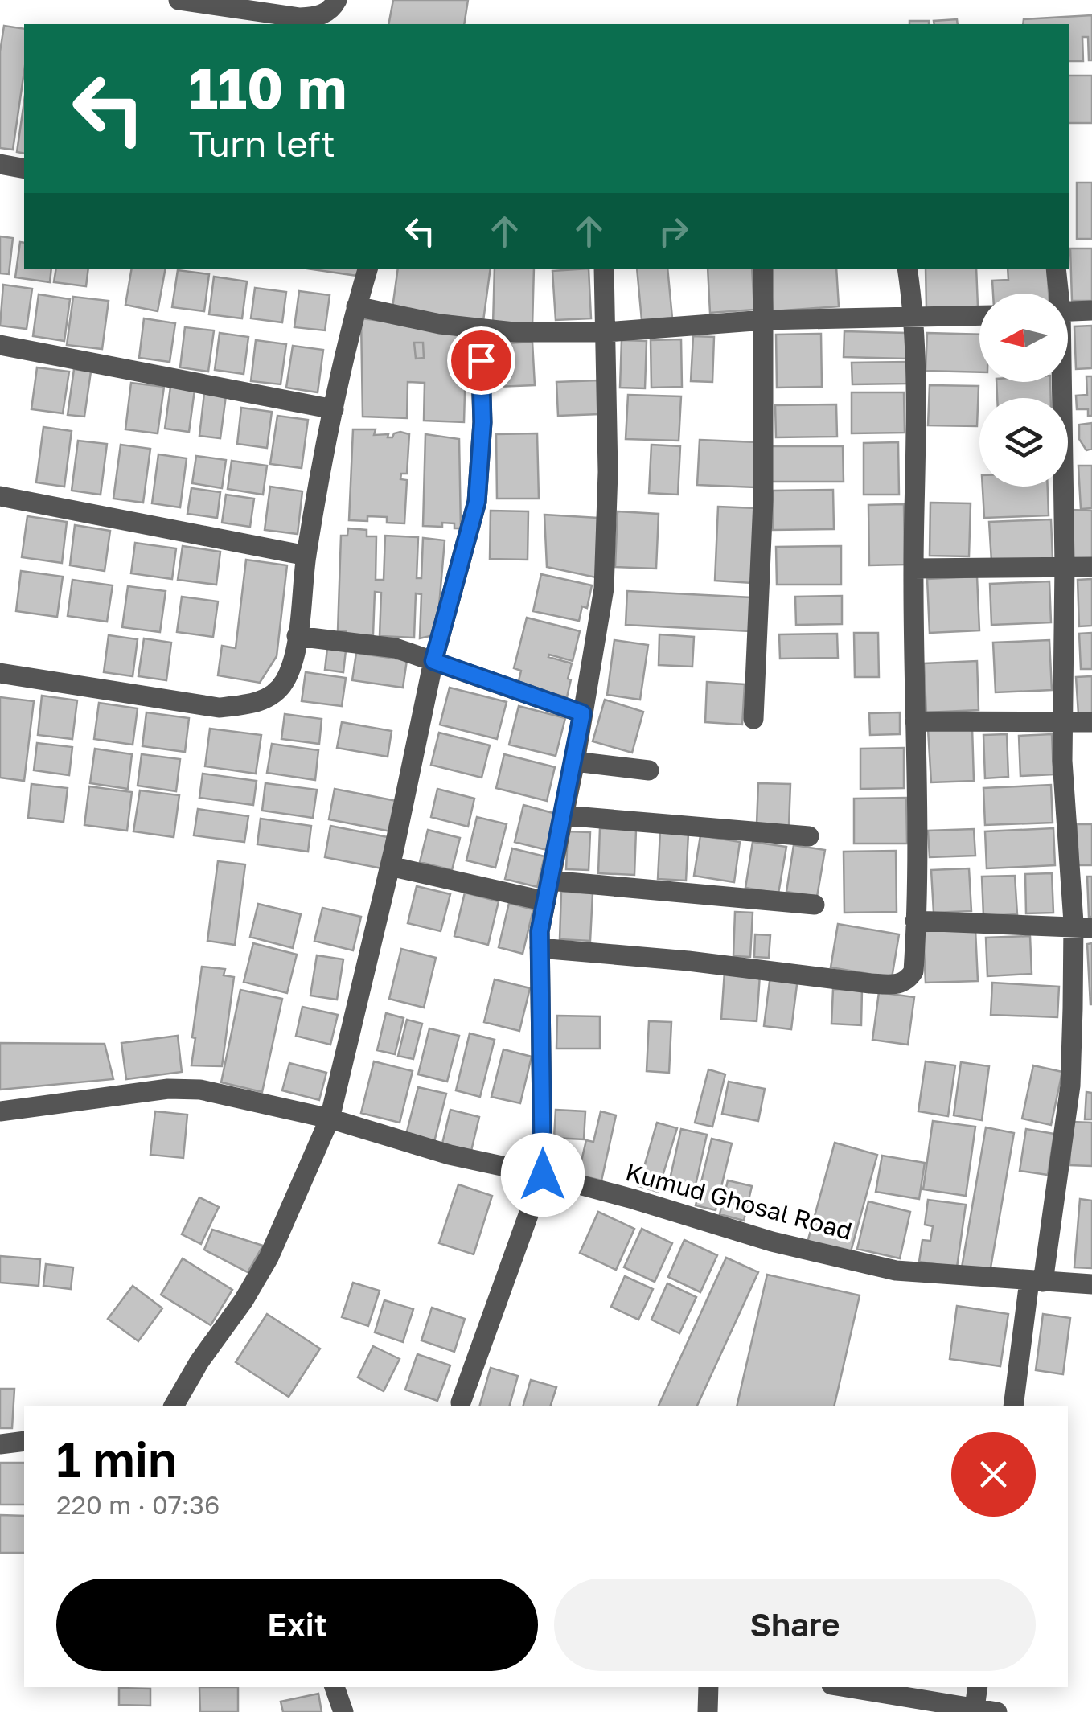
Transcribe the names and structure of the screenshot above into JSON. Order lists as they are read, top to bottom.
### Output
{
  "streets": {
    "street": ["Kumud Ghosal Road"]
  },
  "north": "left",
  "page": {
    "turn": ["110 m", "Turn left"],
    "heading": ["1 min", "220 m · 07:36"],
    "buttons": ["Exit", "Share"]
  }
}
